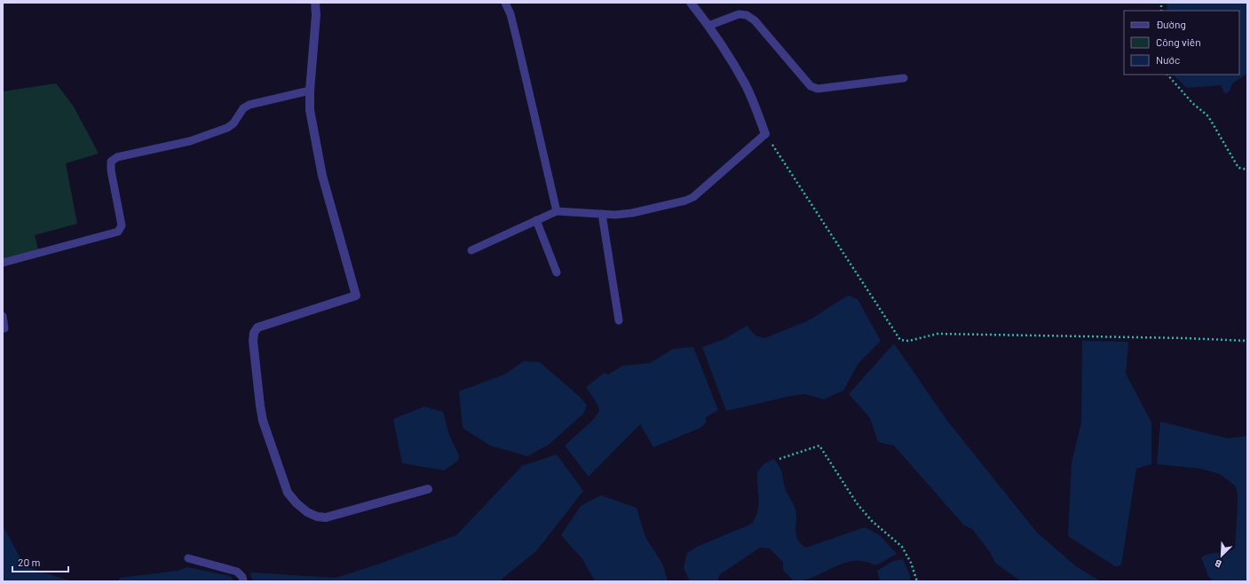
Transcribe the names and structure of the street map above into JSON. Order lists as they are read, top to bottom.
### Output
{
  "legend": ["Đường", "Công viên", "Nước"],
  "scale_bar": "20 m",
  "north": "bottom left"
}
